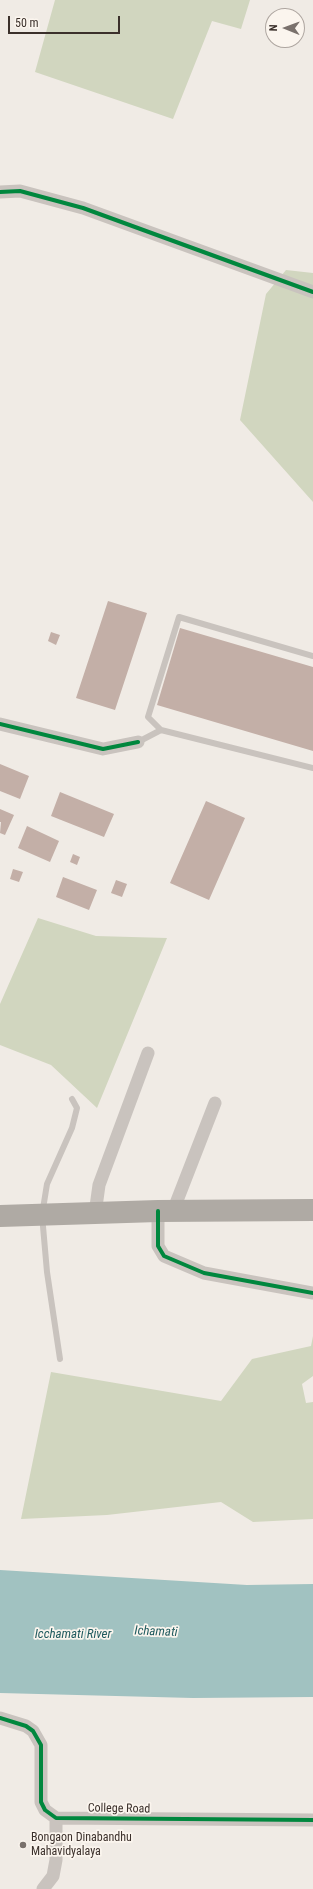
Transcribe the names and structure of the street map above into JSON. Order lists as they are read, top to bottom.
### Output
{
  "streets": {
    "street": ["College Road"]
  },
  "water": ["Ichamati", "Icchamati River"],
  "places": ["Bongaon Dinabandhu Mahavidyalaya"],
  "scale_bar": "50 m",
  "north": "left"
}
